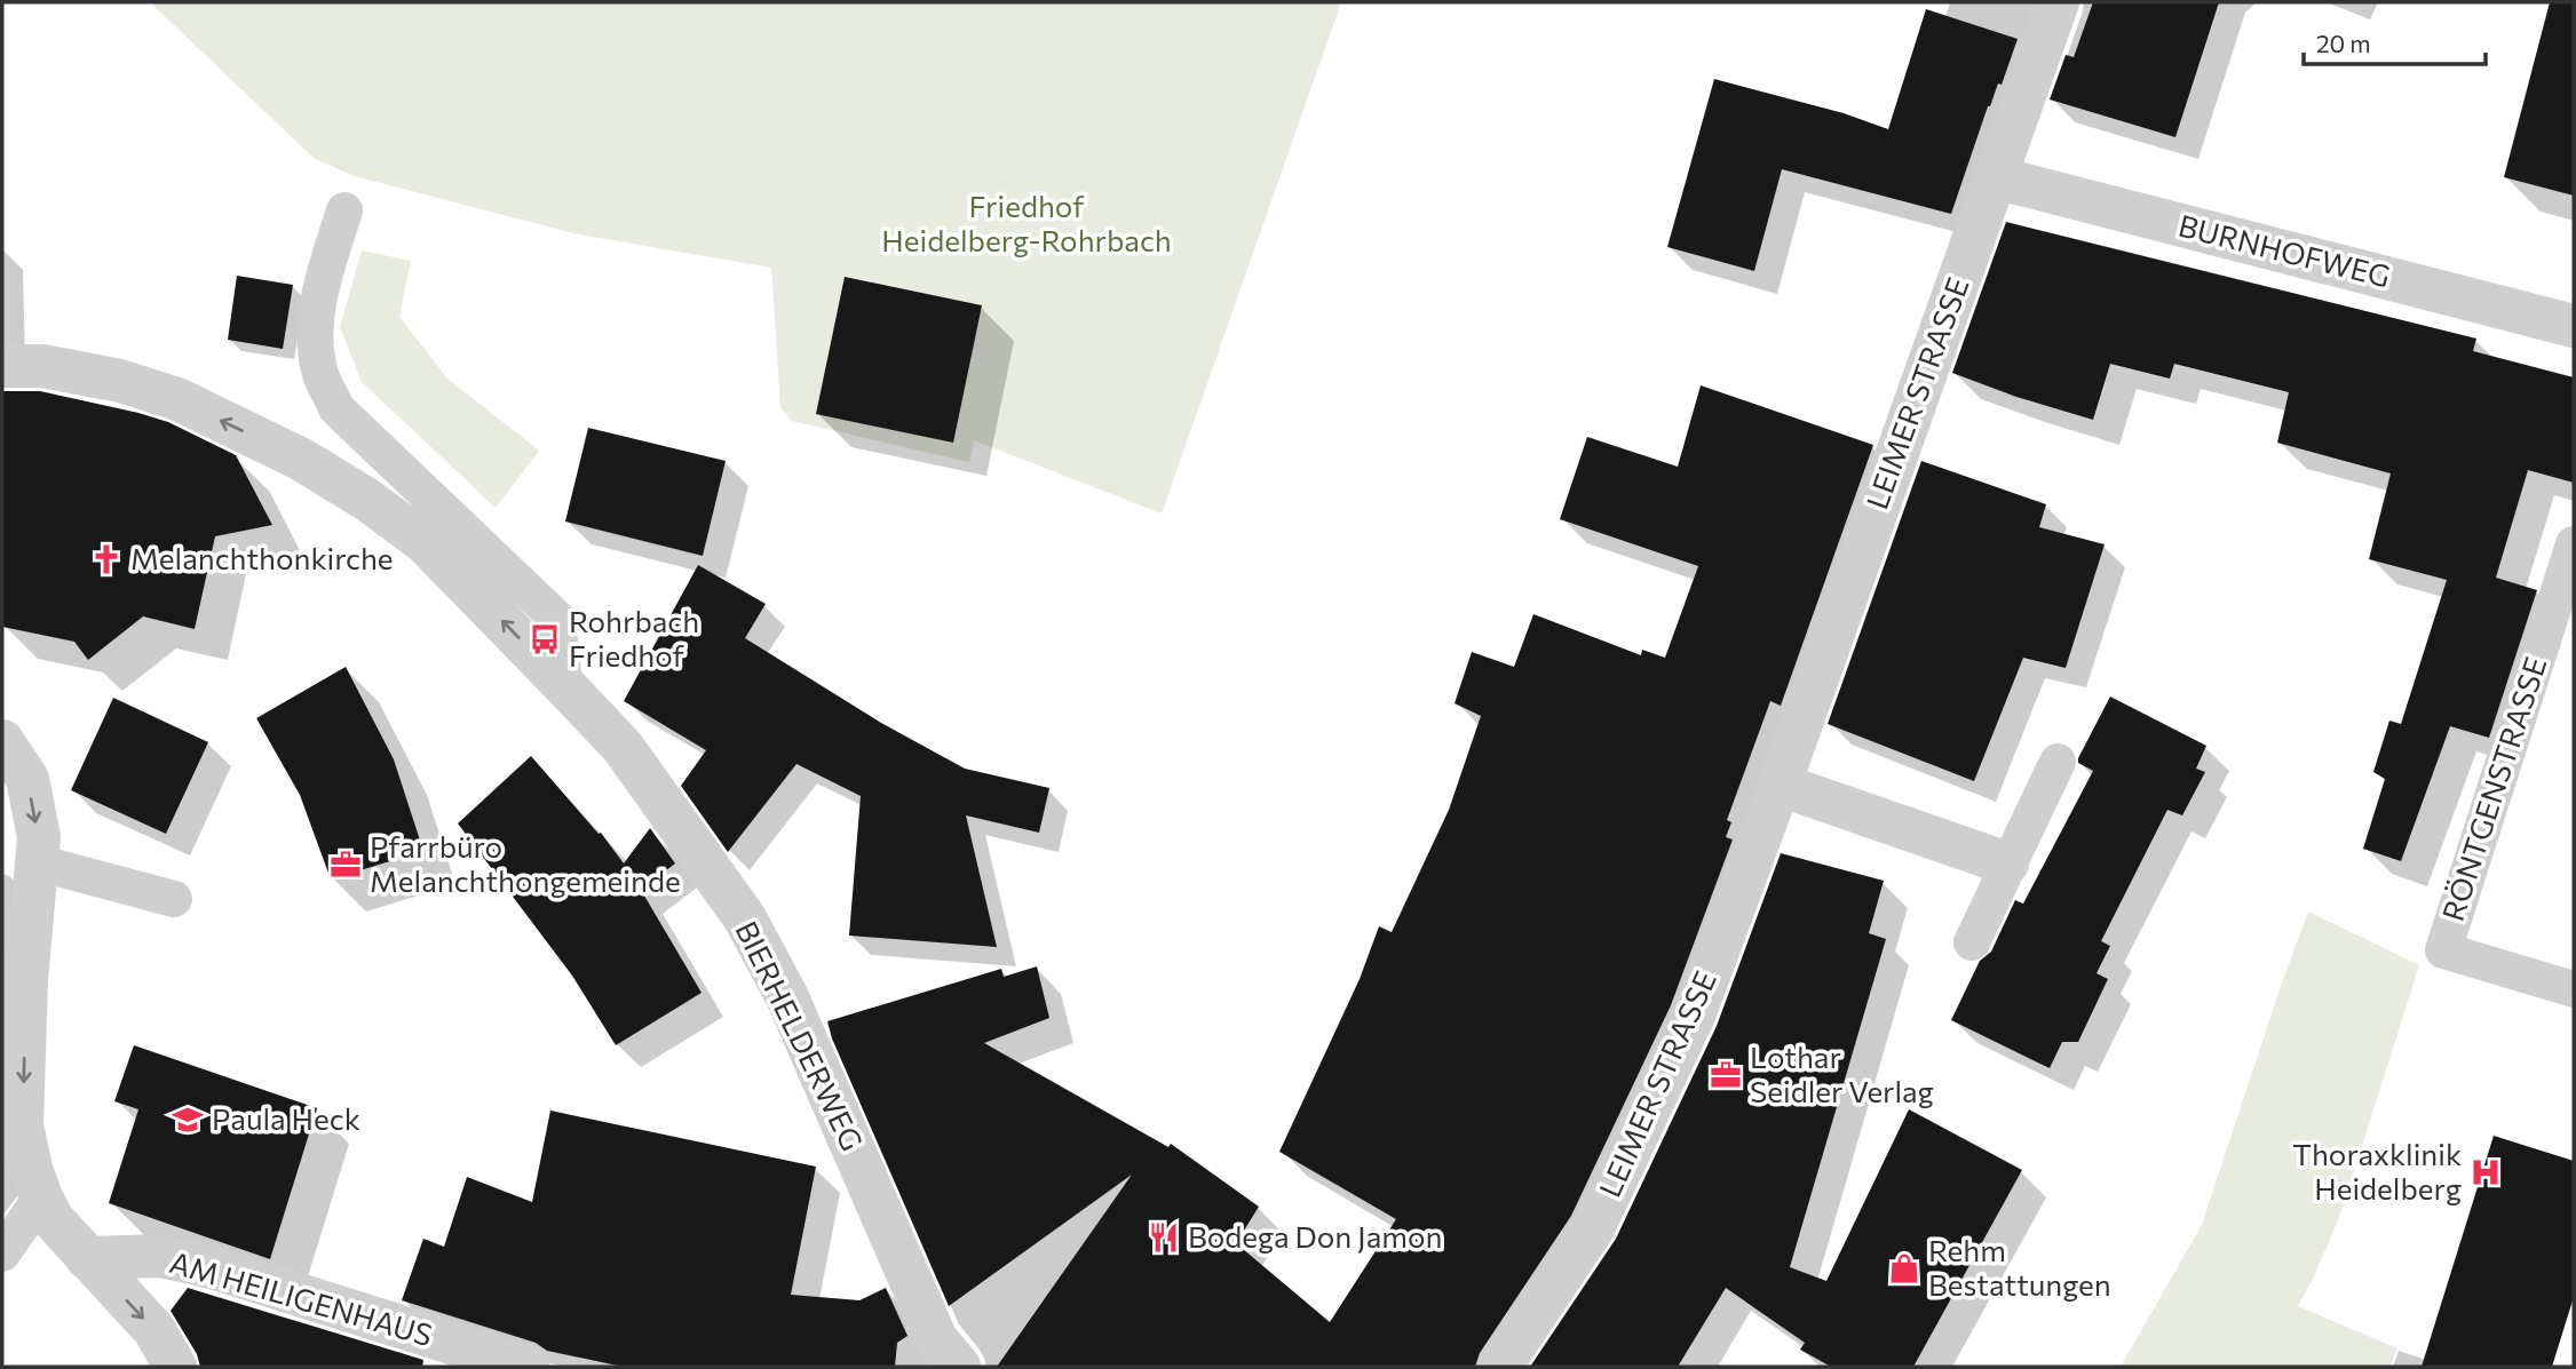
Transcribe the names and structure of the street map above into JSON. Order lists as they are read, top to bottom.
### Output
{
  "streets": {
    "street": [
      "BURNHOFWEG",
      "LEIMER STRASSE",
      "BIERHELDERWEG",
      "AM HEILIGENHAUS"
    ],
    "lane": ["RÖNTGENSTRASSE"]
  },
  "crossings": [
    ["BURNHOFWEG", "LEIMER STRASSE"]
  ],
  "one_way": ["BIERHELDERWEG"],
  "parks": ["Friedhof Heidelberg-Rohrbach"],
  "places": {
    "church": ["Melanchthonkirche"],
    "bus stop": ["Rohrbach Friedhof"],
    "office": ["Pfarrbüro Melanchthongemeinde", "Lothar Seidler Verlag"],
    "school or university": ["Paula Heck"],
    "hospital": ["Thoraxklinik Heidelberg"],
    "restaurant": ["Bodega Don Jamon"],
    "shop": ["Rehm Bestattungen"]
  },
  "scale_bar": "20 m"
}
